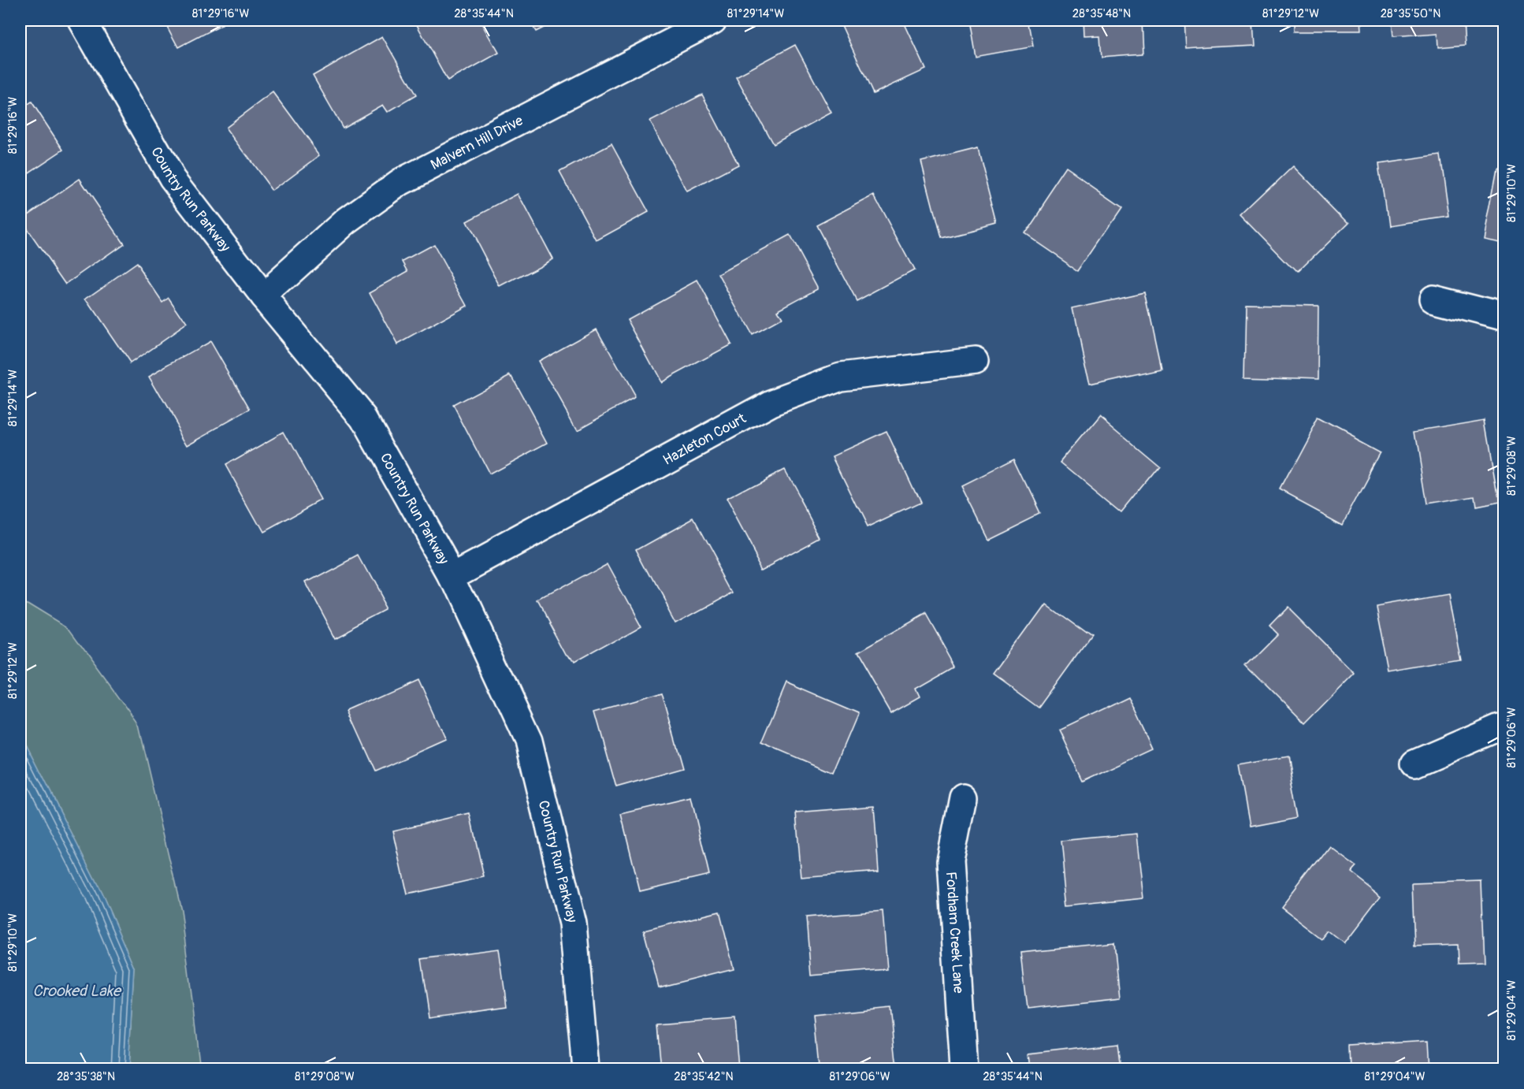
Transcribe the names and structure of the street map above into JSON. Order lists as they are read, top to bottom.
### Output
{
  "streets": {
    "street": [
      "Malvern Hill Drive",
      "Country Run Parkway",
      "Hazleton Court",
      "Fordham Creek Lane"
    ]
  },
  "crossings": [
    ["Malvern Hill Drive", "Country Run Parkway"],
    ["Country Run Parkway", "Hazleton Court"]
  ],
  "water": ["Crooked Lake"],
  "coordinates": [
    "81°29'16\"W",
    "28°35'44\"N",
    "81°29'14\"W",
    "28°35'48\"N",
    "81°29'12\"W",
    "28°35'50\"N",
    "81°29'10\"W",
    "81°29'08\"W",
    "81°29'06\"W",
    "81°29'04\"W",
    "28°35'38\"N",
    "28°35'42\"N"
  ]
}
